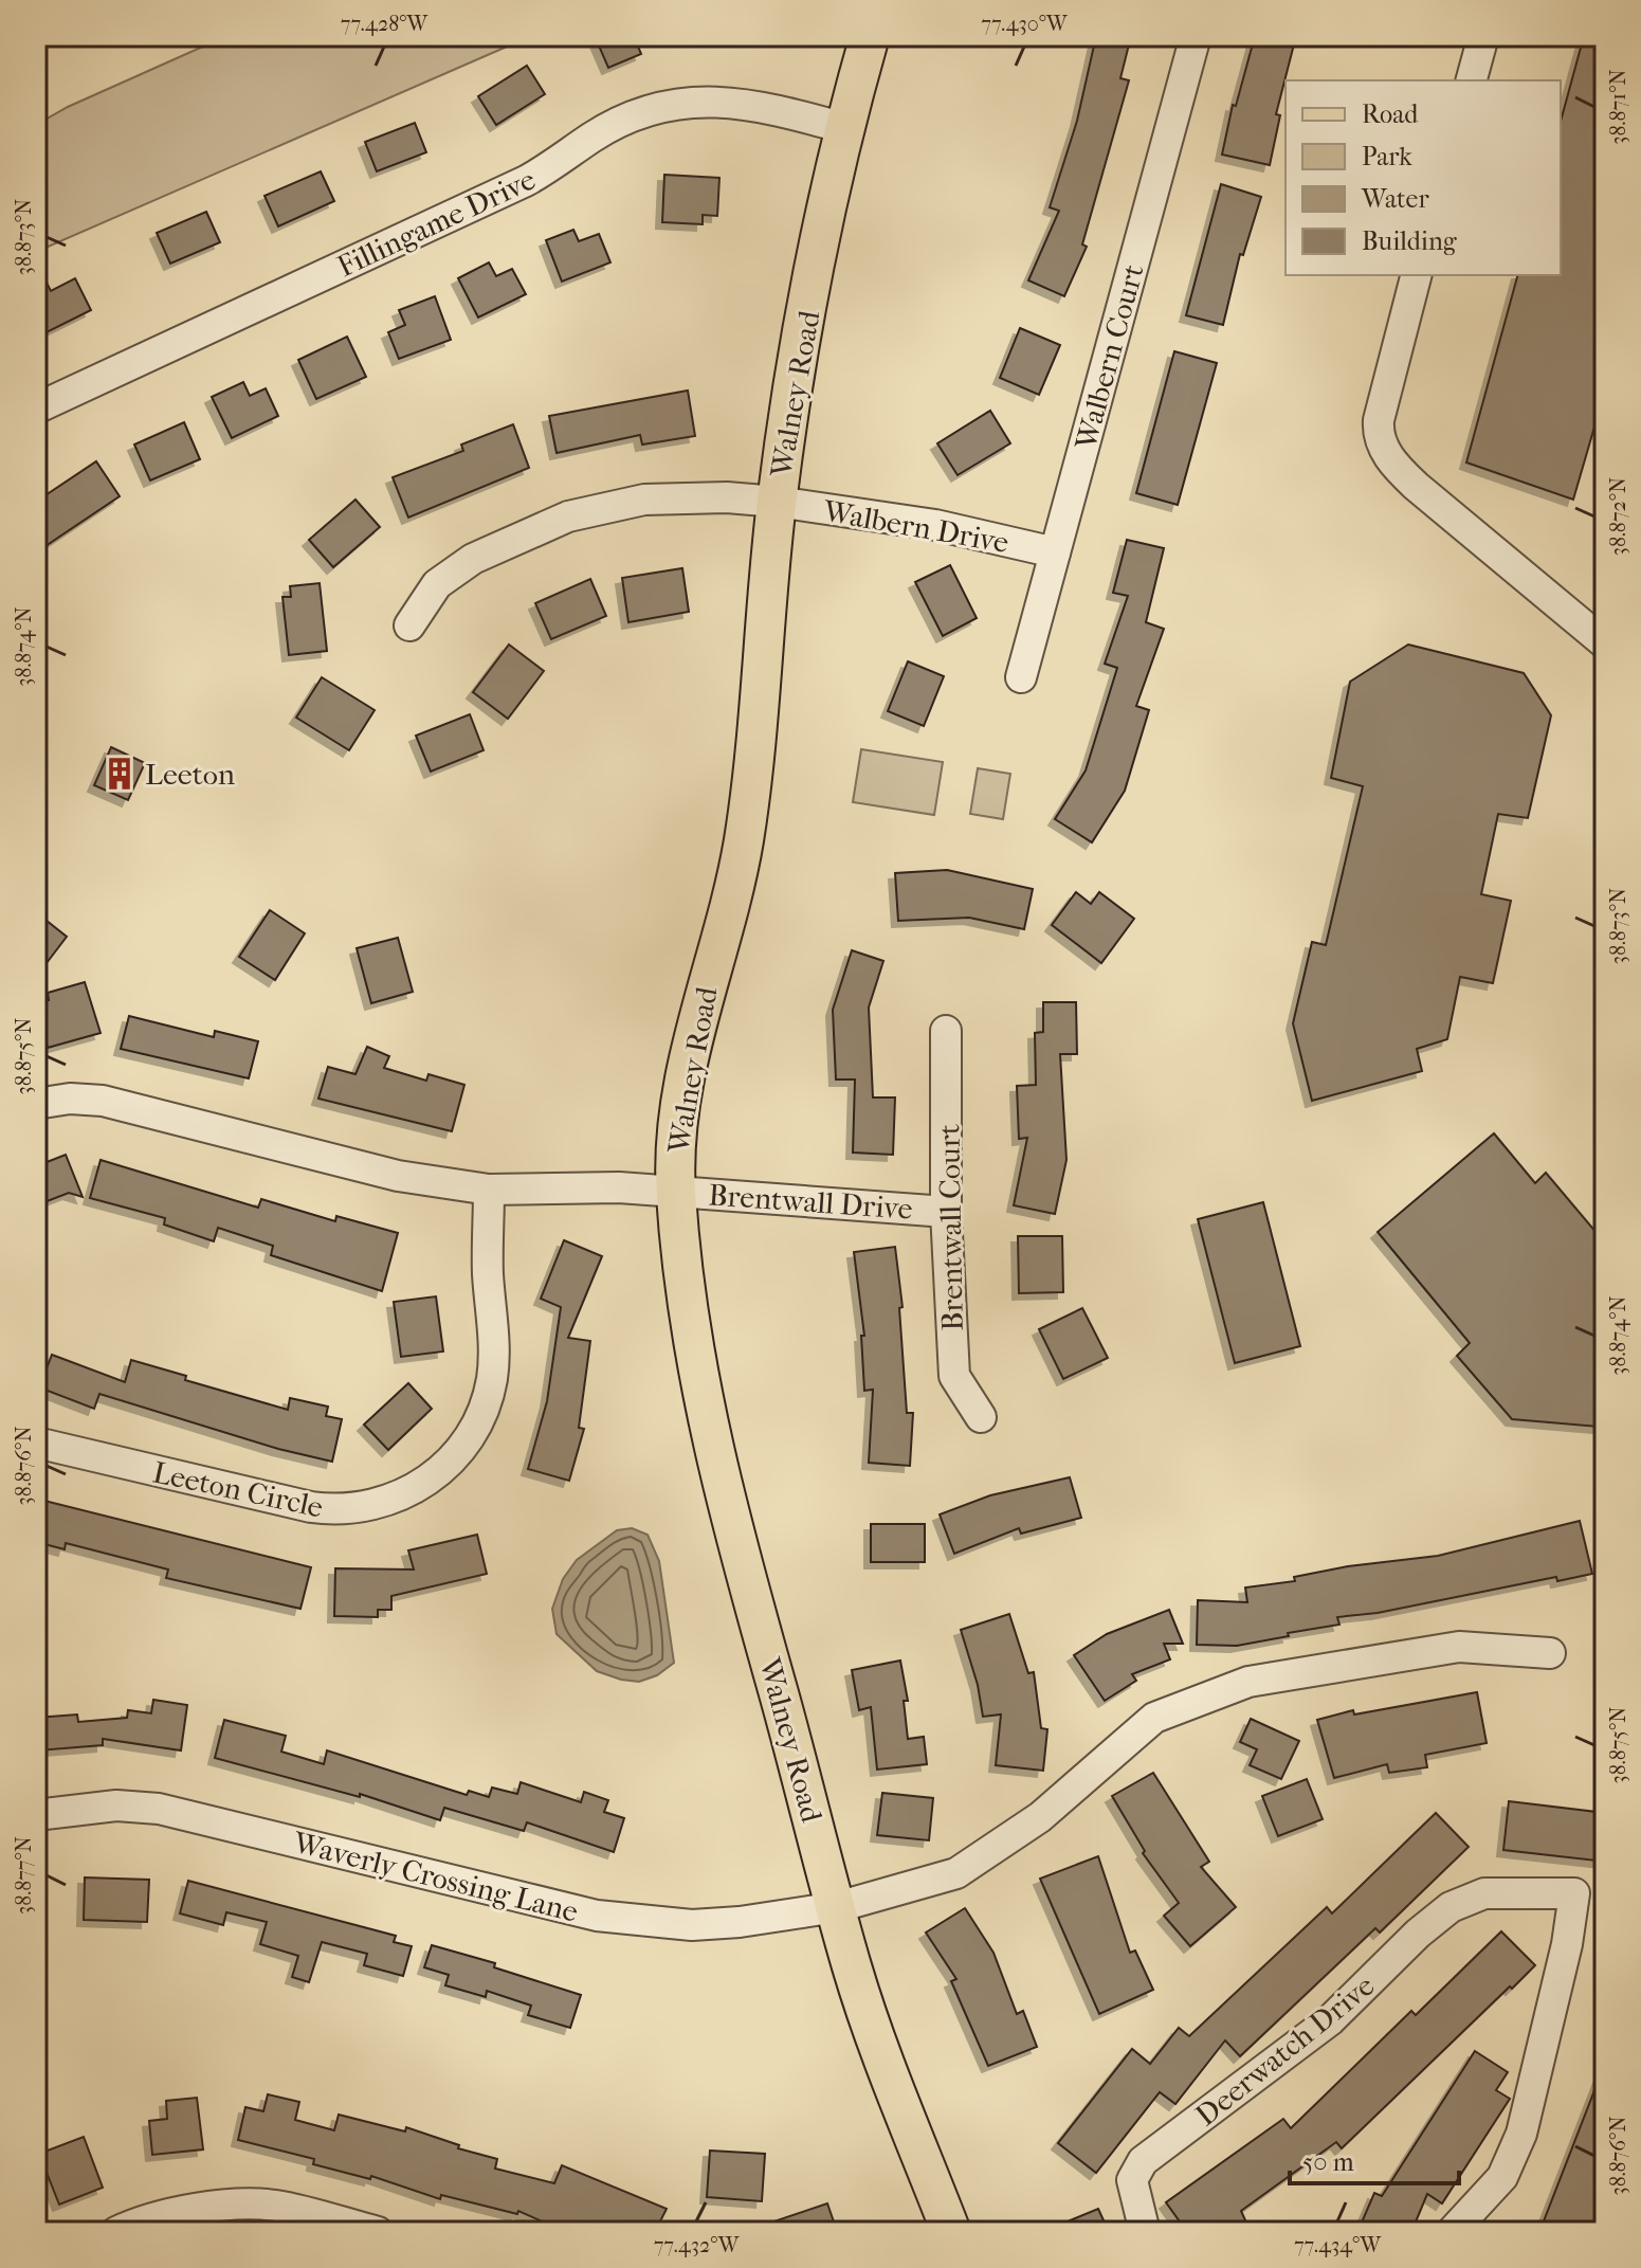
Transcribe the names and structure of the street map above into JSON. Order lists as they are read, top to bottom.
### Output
{
  "streets": {
    "main road": ["Walney Road"],
    "street": [
      "Fillingame Drive",
      "Walbern Court",
      "Walbern Drive",
      "Brentwall Drive",
      "Brentwall Court",
      "Leeton Circle",
      "Waverly Crossing Lane",
      "Deerwatch Drive"
    ]
  },
  "crossings": [
    ["Fillingame Drive", "Walney Road"],
    ["Walbern Court", "Walbern Drive"],
    ["Walney Road", "Walbern Drive"],
    ["Walney Road", "Brentwall Drive"],
    ["Walney Road", "Waverly Crossing Lane"],
    ["Brentwall Drive", "Brentwall Court"]
  ],
  "places": {
    "building": ["Leeton"]
  },
  "legend": [
    "Road",
    "Park",
    "Water",
    "Building"
  ],
  "scale_bar": "50 m",
  "coordinates": [
    "77.428°W",
    "77.430°W",
    "38.871°N",
    "38.873°N",
    "38.872°N",
    "38.874°N",
    "38.875°N",
    "38.876°N",
    "38.877°N",
    "77.432°W",
    "77.434°W"
  ]
}
